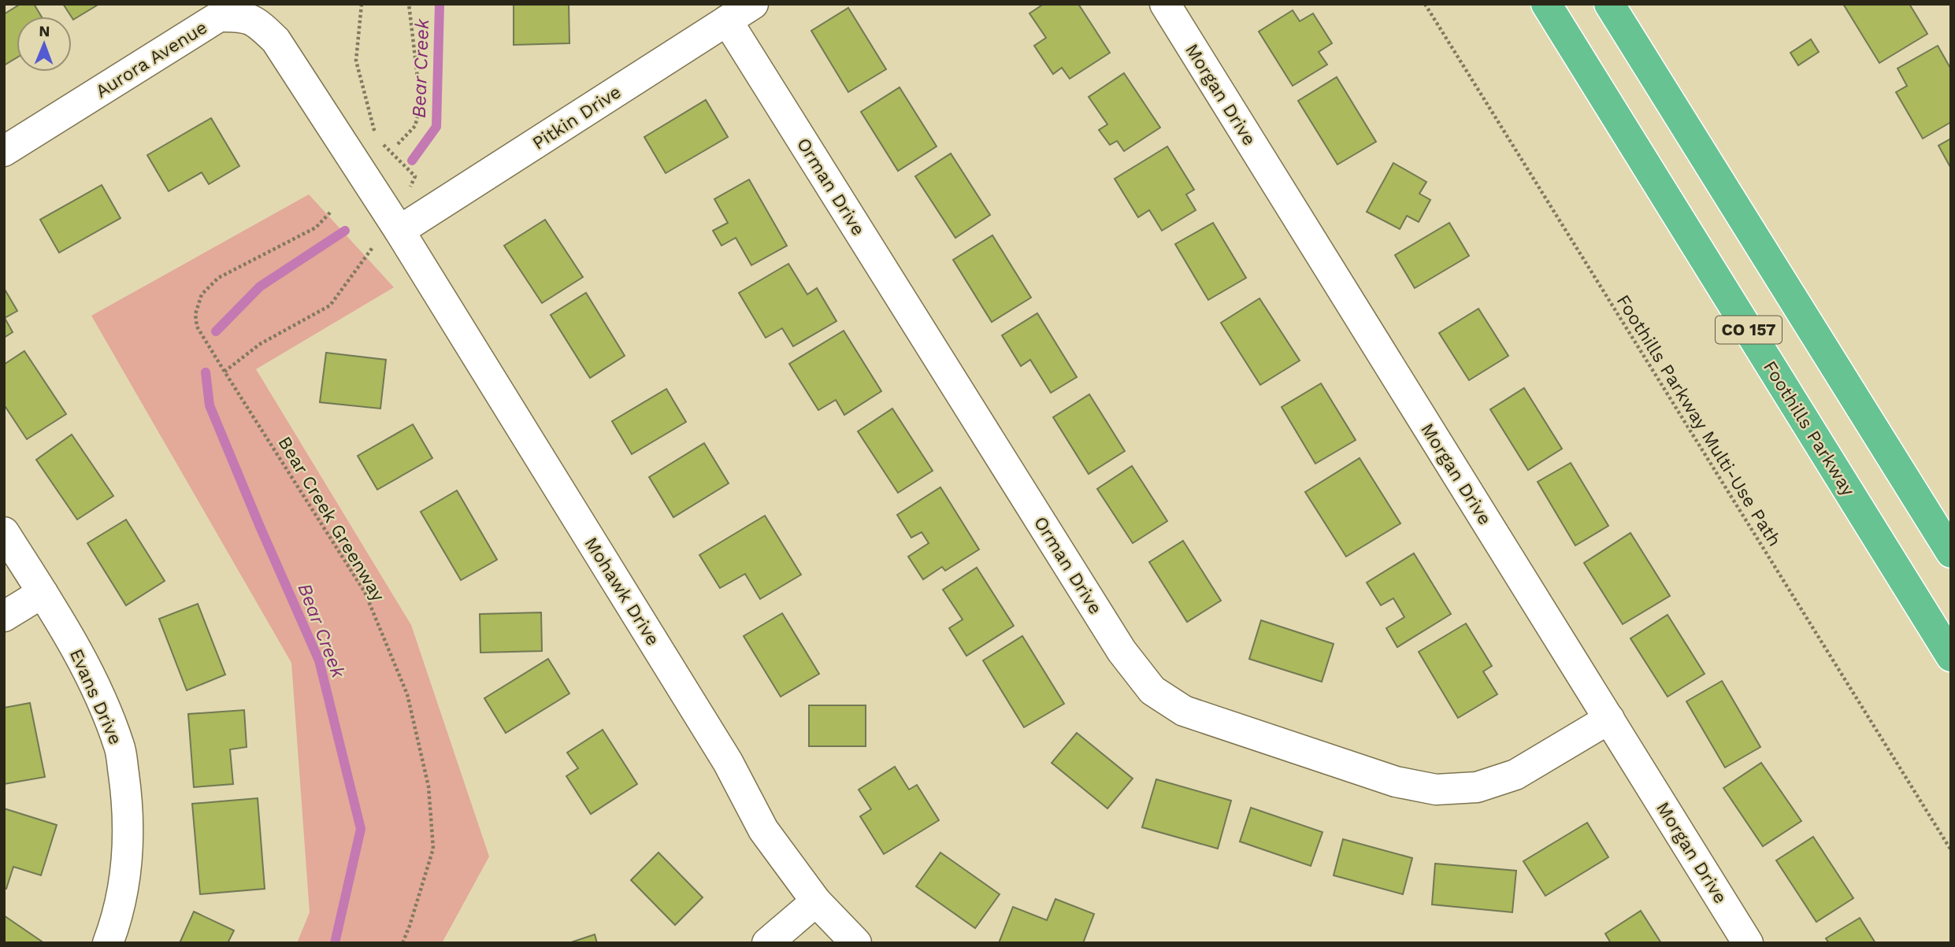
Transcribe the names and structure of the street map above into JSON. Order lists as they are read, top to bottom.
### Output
{
  "streets": {
    "highway": ["CO 157", "Foothills Parkway"],
    "street": [
      "Aurora Avenue",
      "Morgan Drive",
      "Pitkin Drive",
      "Orman Drive",
      "Mohawk Drive",
      "Evans Drive"
    ],
    "path": ["Foothills Parkway Multi-Use Path", "Bear Creek Greenway"]
  },
  "crossings": [
    ["Aurora Avenue", "Pitkin Drive"],
    ["Aurora Avenue", "Mohawk Drive"],
    ["Morgan Drive", "Orman Drive"],
    ["Pitkin Drive", "Orman Drive"],
    ["Pitkin Drive", "Mohawk Drive"]
  ],
  "water": ["Bear Creek"],
  "north": "top"
}
